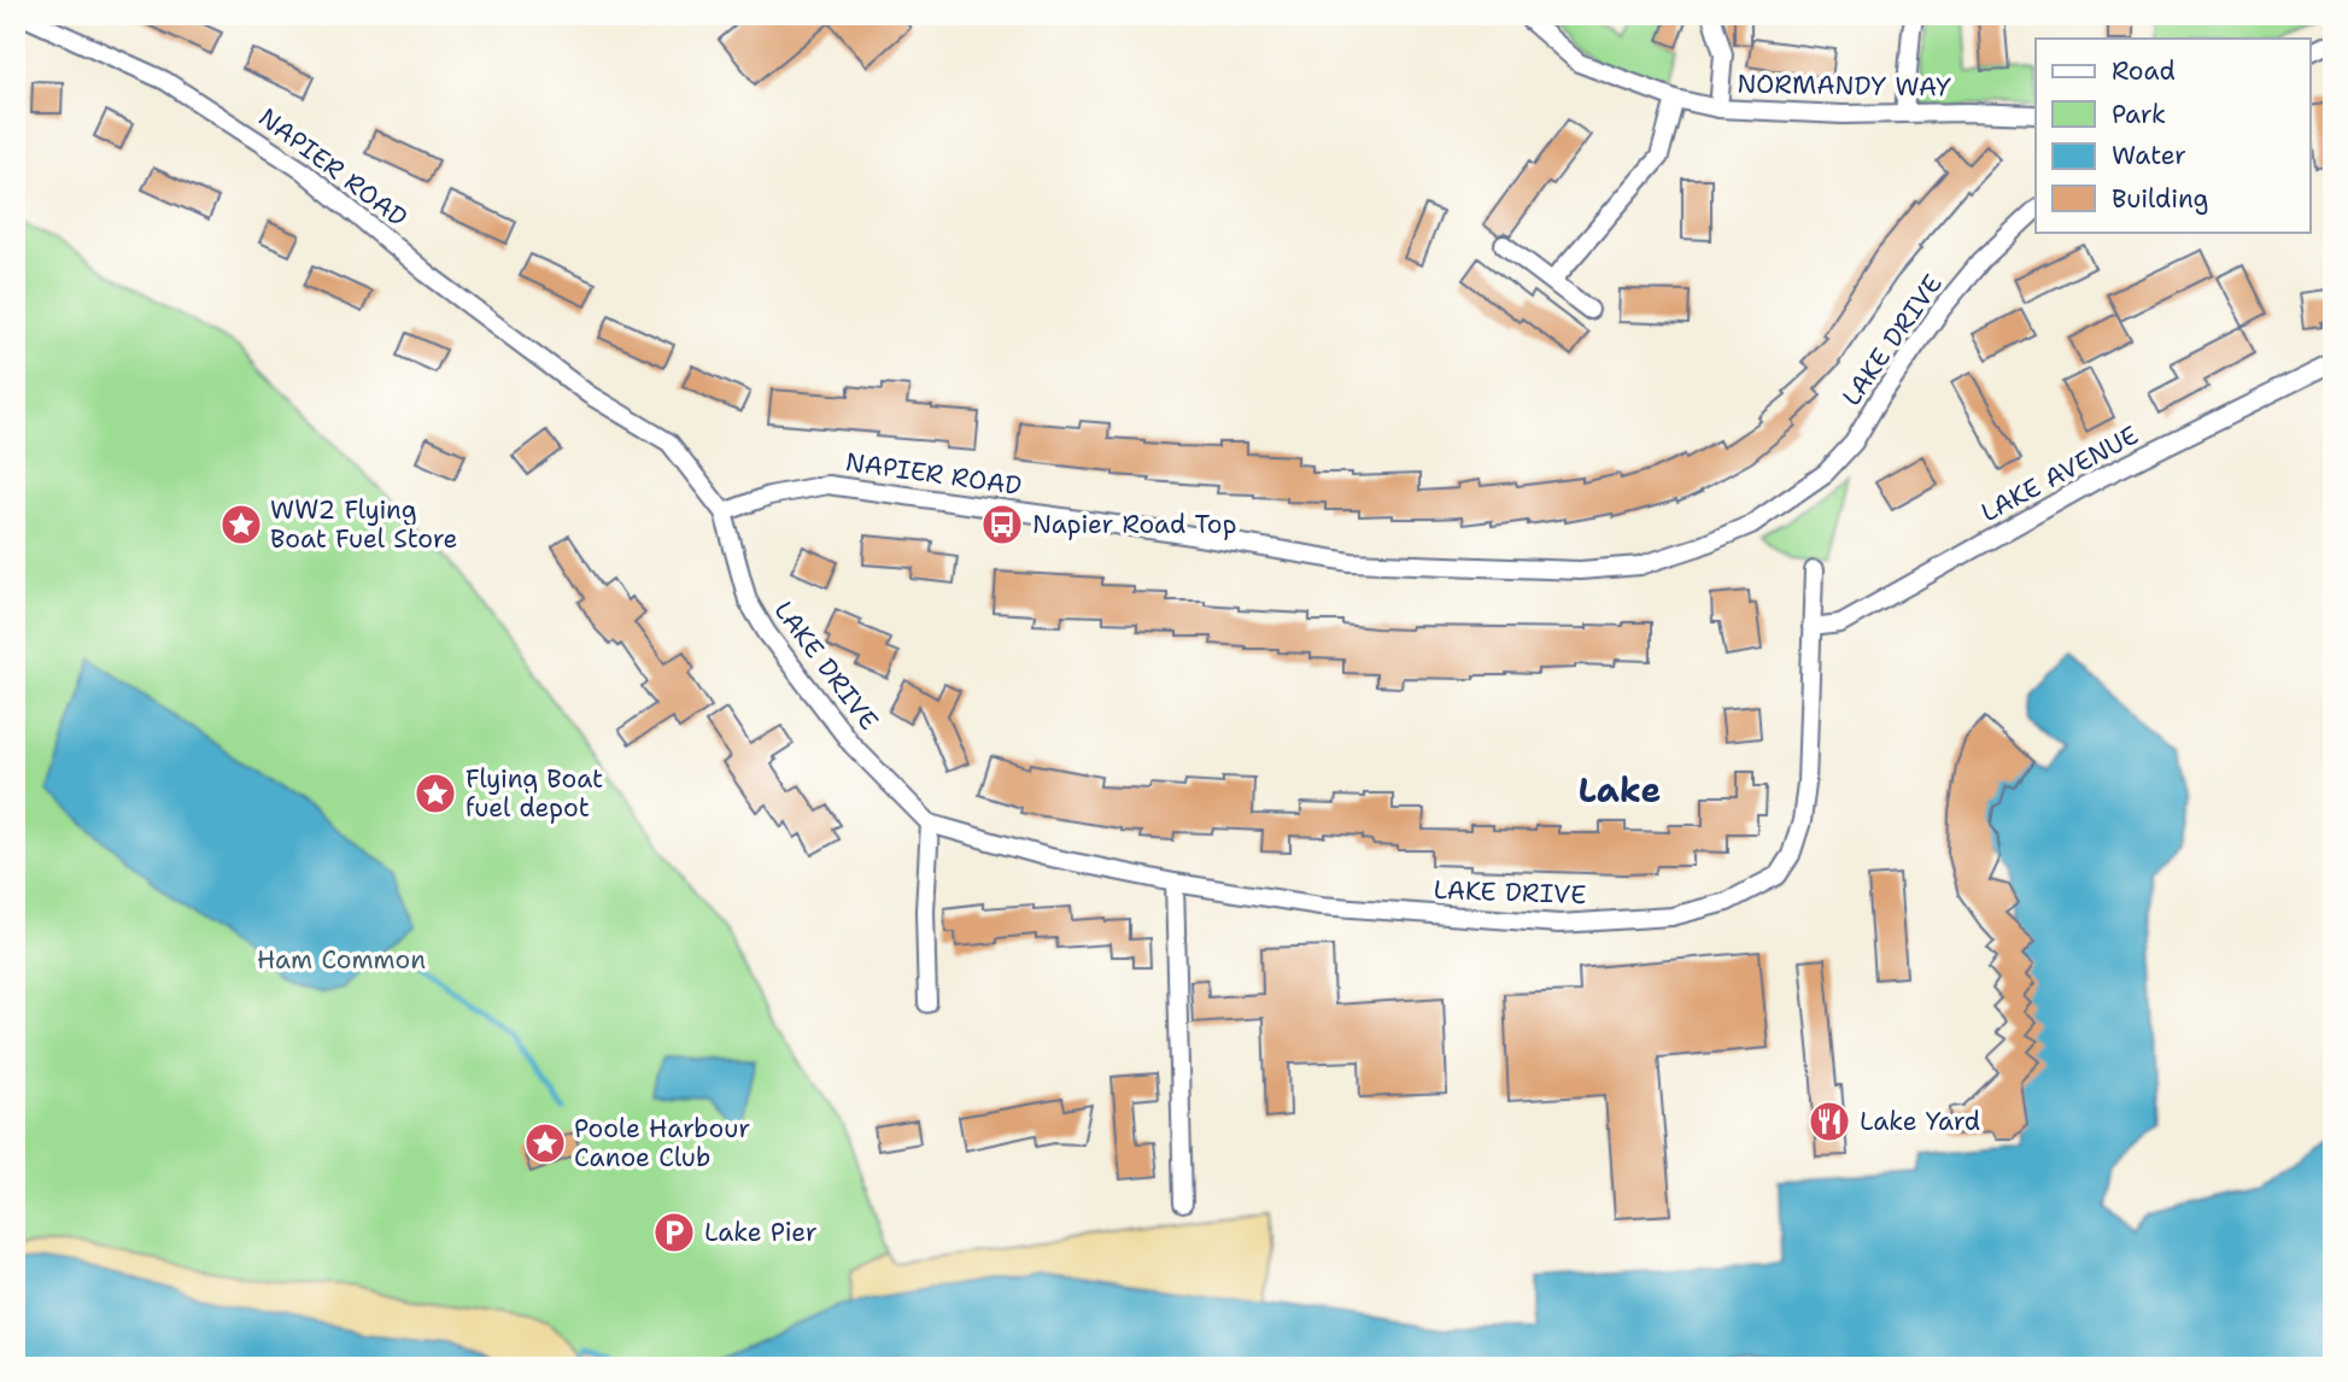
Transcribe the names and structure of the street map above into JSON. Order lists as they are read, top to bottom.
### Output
{
  "streets": {
    "street": [
      "NORMANDY WAY",
      "NAPIER ROAD",
      "LAKE DRIVE",
      "LAKE AVENUE"
    ]
  },
  "crossings": [
    ["NAPIER ROAD", "LAKE DRIVE"],
    ["LAKE DRIVE", "LAKE AVENUE"]
  ],
  "districts": ["Lake"],
  "parks": ["Ham Common"],
  "places": {
    "place": ["WW2 Flying Boat Fuel Store", "Flying Boat fuel depot", "Poole Harbour Canoe Club"],
    "bus stop": ["Napier Road Top"],
    "restaurant": ["Lake Yard"],
    "parking": ["Lake Pier"]
  },
  "legend": [
    "Road",
    "Park",
    "Water",
    "Building"
  ]
}
